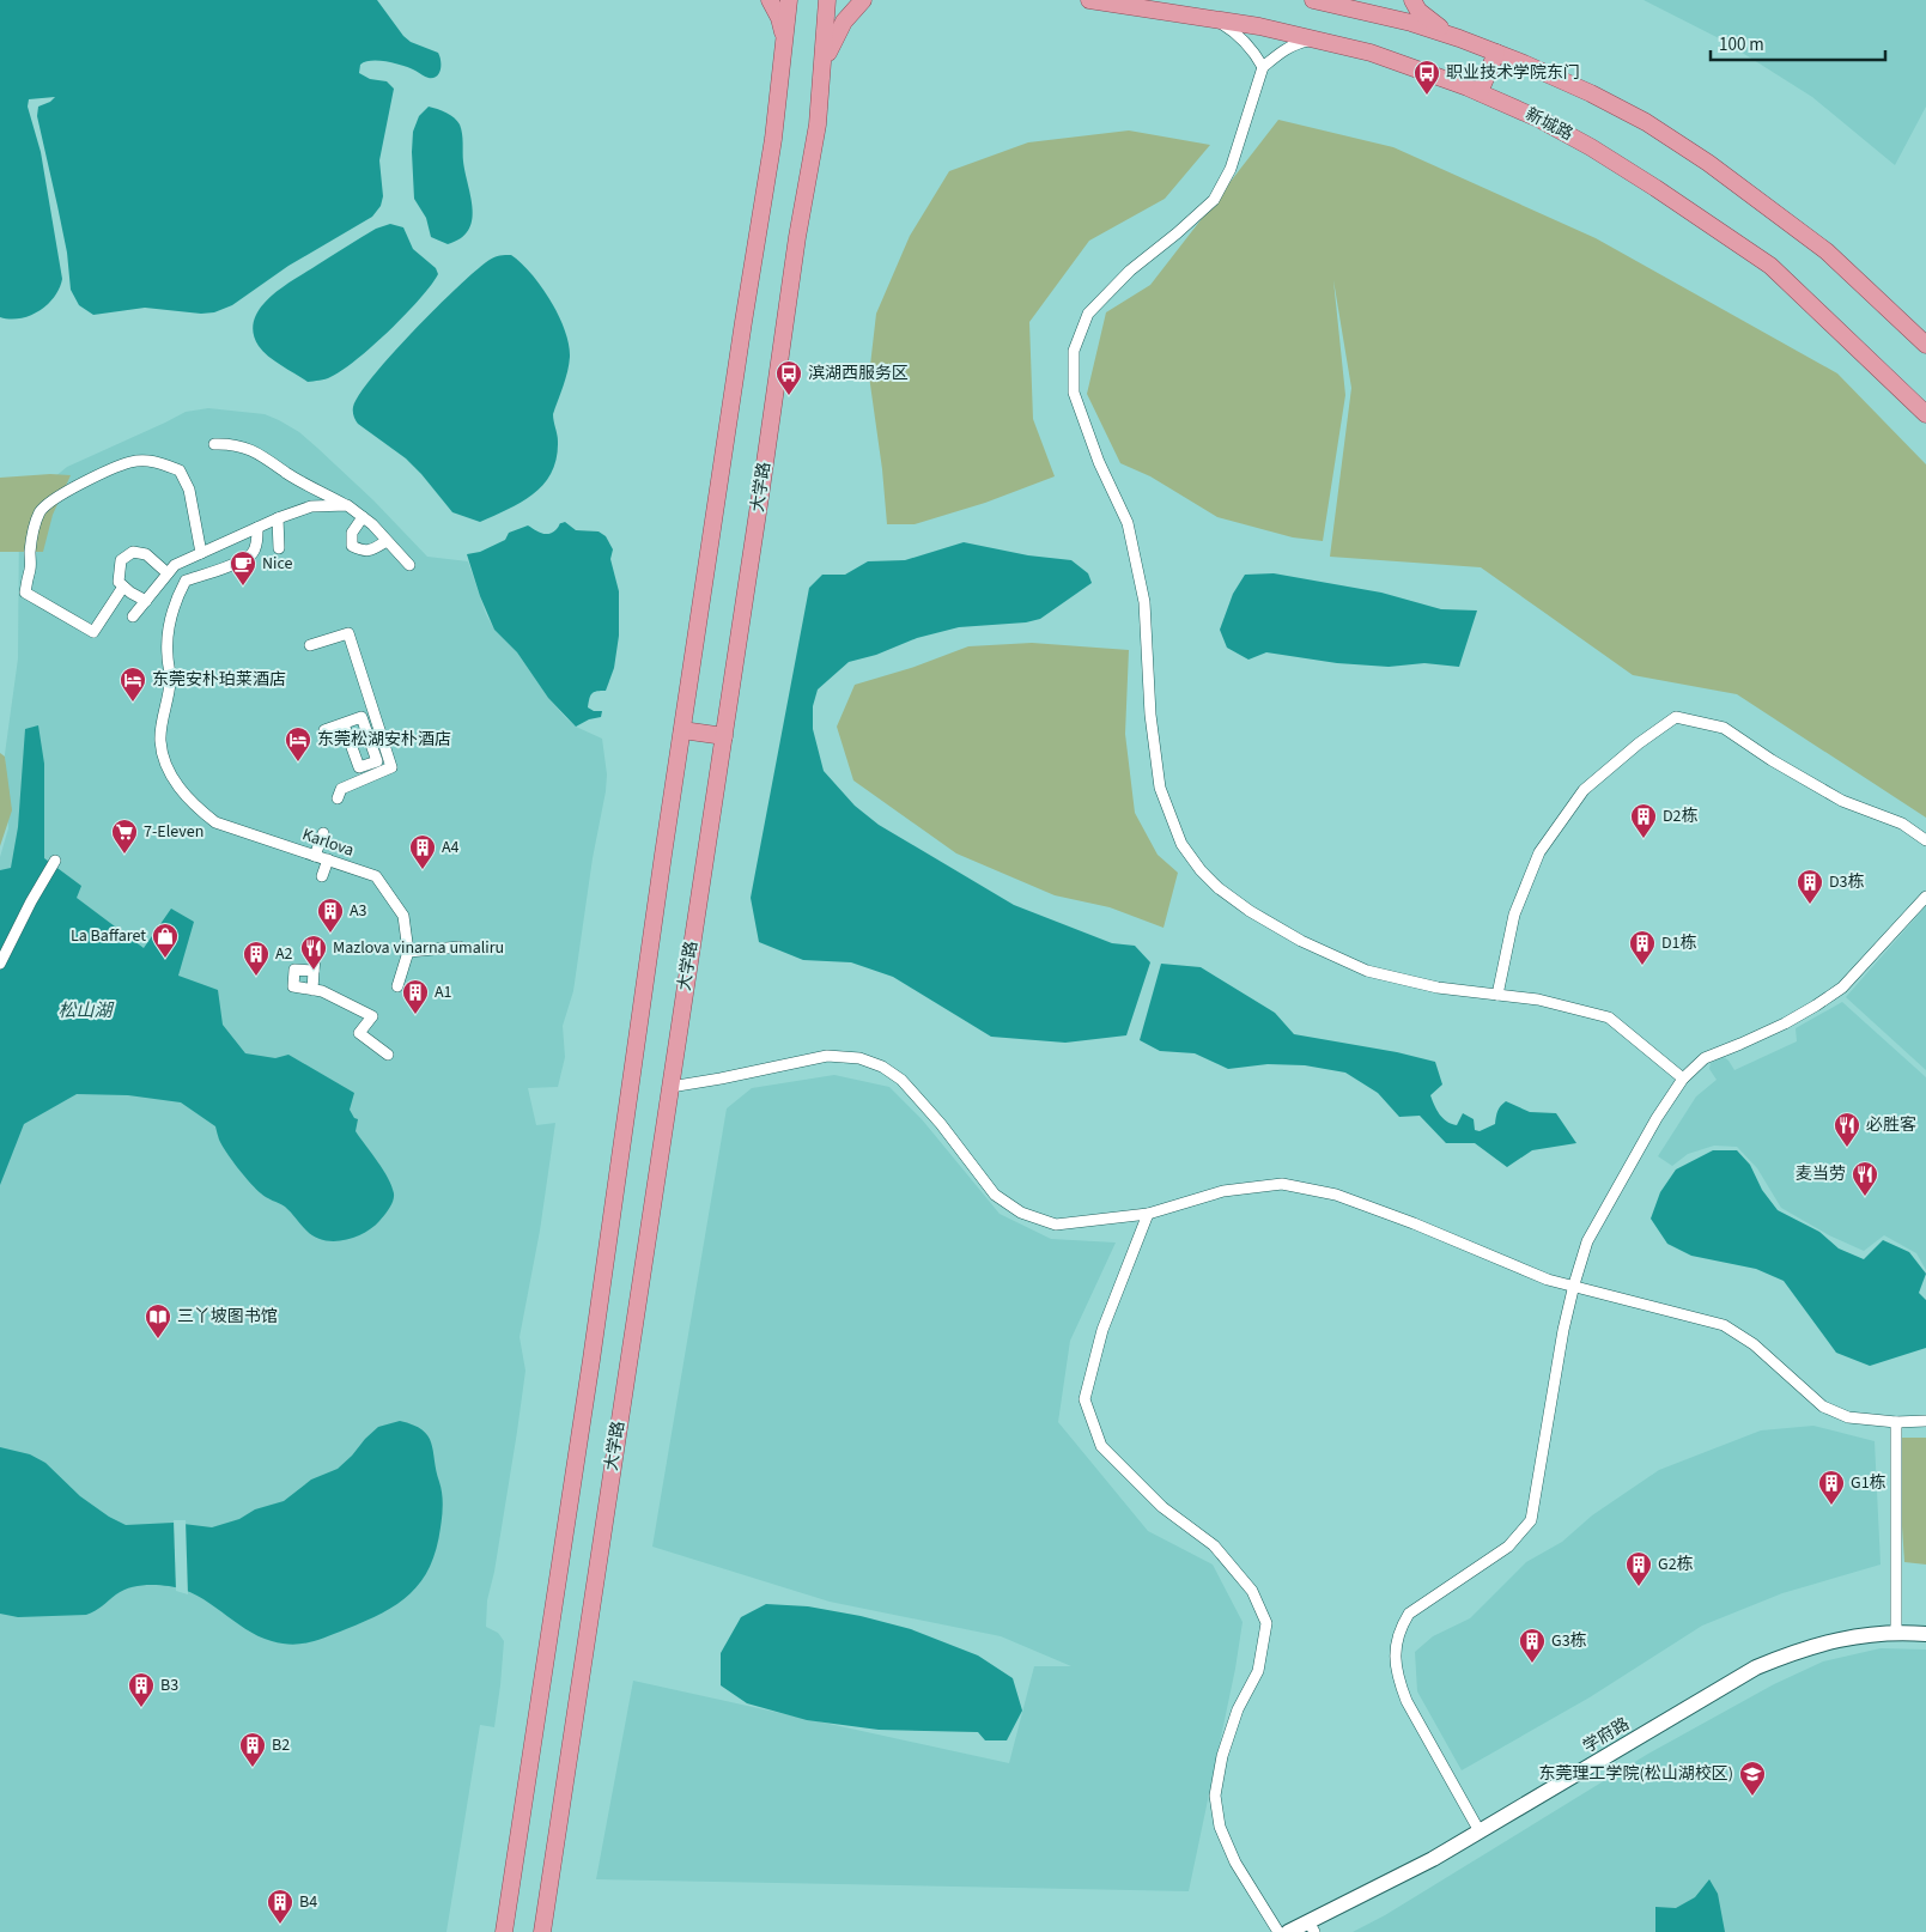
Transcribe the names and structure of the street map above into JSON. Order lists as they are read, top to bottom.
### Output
{
  "streets": {
    "main road": ["新城路", "大学路"],
    "street": ["Karlova", "学府路"]
  },
  "water": ["松山湖"],
  "places": {
    "bus stop": ["职业技术学院东门", "滨湖西服务区"],
    "cafe": ["Nice"],
    "hotel": ["东莞安朴珀莱酒店", "东莞松湖安朴酒店"],
    "building": [
      "D2栋",
      "A4",
      "D3栋",
      "A3",
      "D1栋",
      "A2",
      "A1",
      "G1栋",
      "G2栋",
      "G3栋",
      "B3",
      "B2",
      "B4"
    ],
    "supermarket": ["7-Eleven"],
    "shop": ["La Baffaret"],
    "restaurant": ["Mazlova vinarna umaliru", "必胜客", "麦当劳"],
    "library": ["三丫坡图书馆"],
    "school or university": ["东莞理工学院(松山湖校区)"]
  },
  "scale_bar": "100 m"
}
